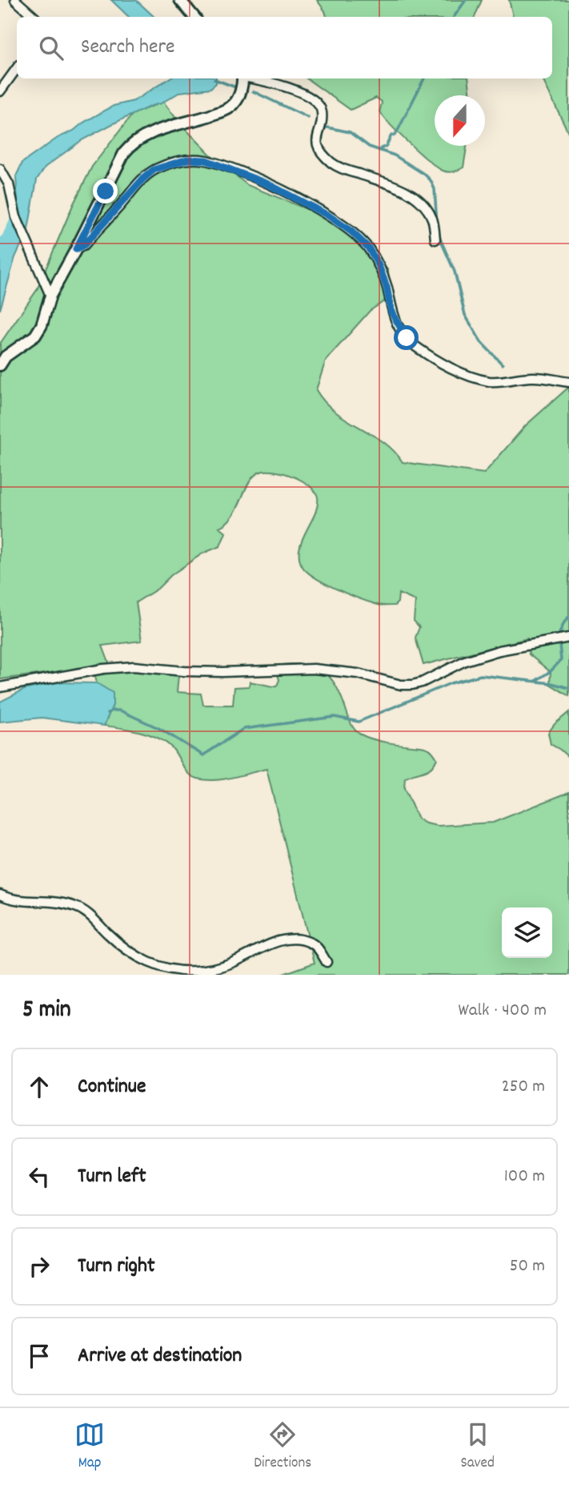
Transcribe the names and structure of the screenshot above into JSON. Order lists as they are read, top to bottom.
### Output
{
  "north": "bottom",
  "page": {
    "search": "Search here",
    "heading": ["5 min", "Walk · 400 m"],
    "list": [
      ["Continue", "250 m"],
      ["Turn left", "100 m"],
      ["Turn right", "50 m"],
      "Arrive at destination"
    ],
    "nav": ["Map", "Directions", "Saved"]
  }
}
